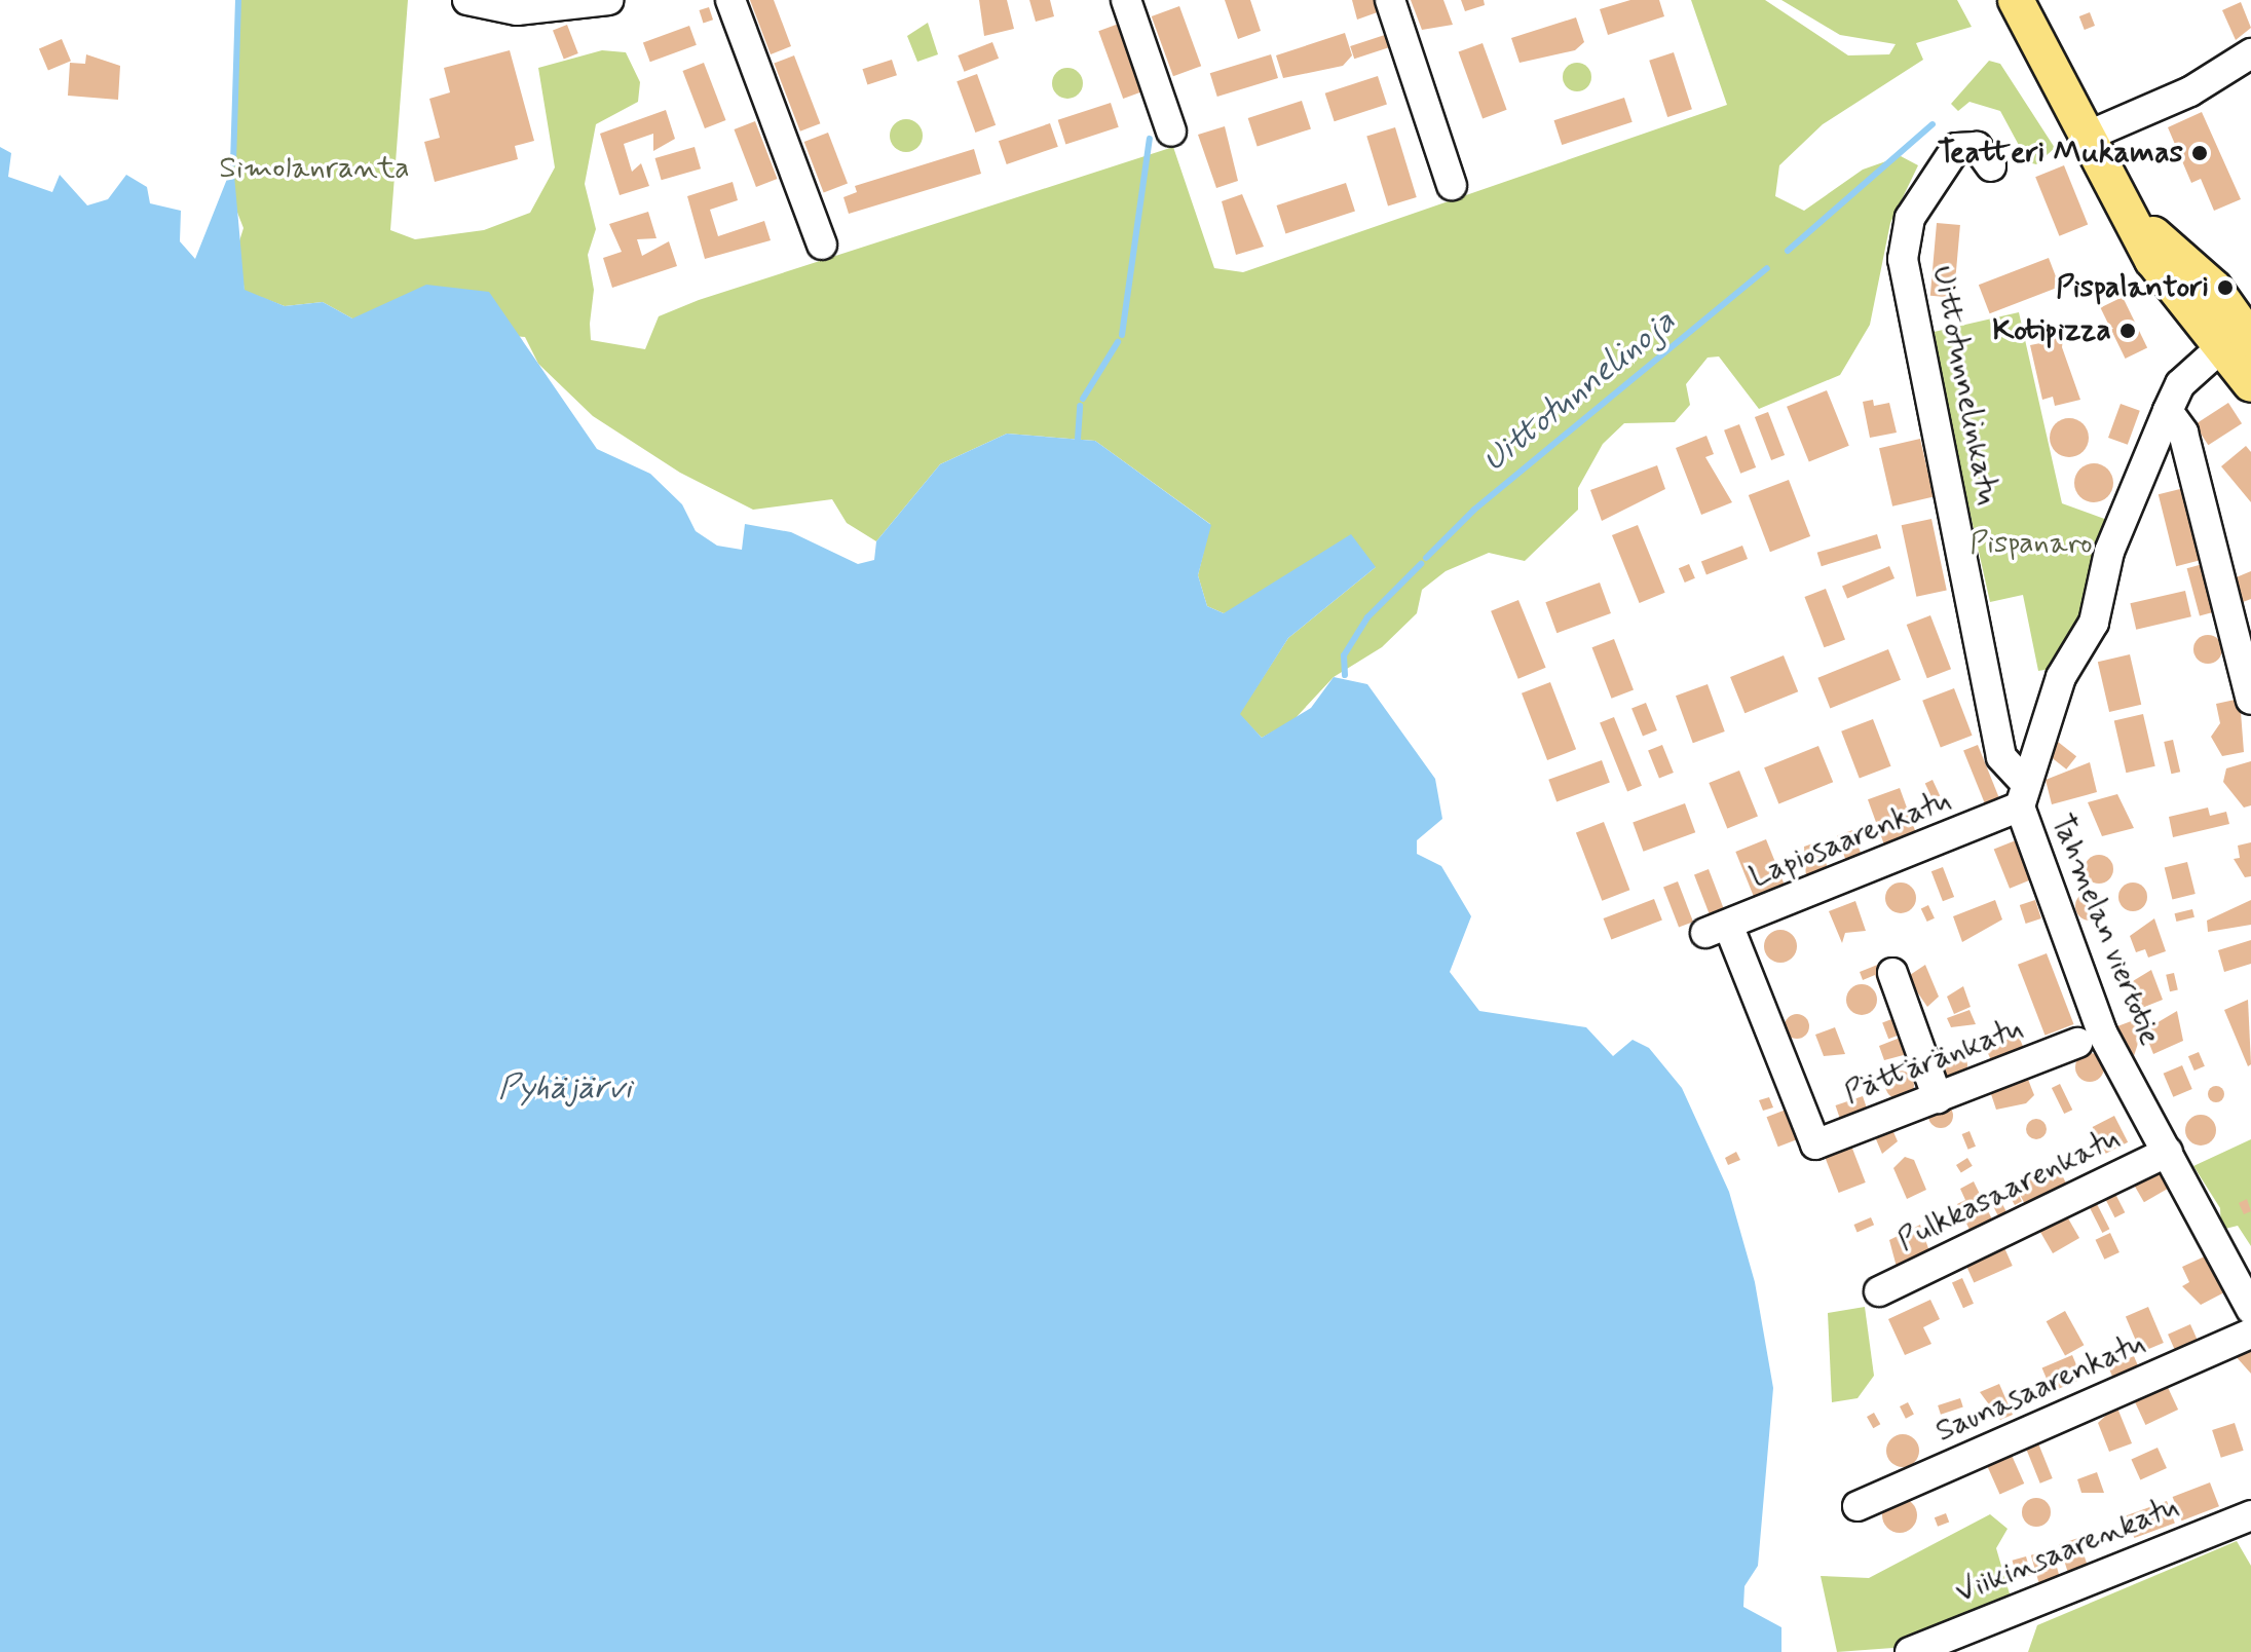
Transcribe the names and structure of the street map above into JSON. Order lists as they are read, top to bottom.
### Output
{
  "streets": {
    "street": [
      "Uittotunnelinkatu",
      "Lapiosaarenkatu",
      "Tahmelan viertotie",
      "Pättäränkatu",
      "Pulkkasaarenkatu",
      "Saunasaarenkatu",
      "Viikinsaarenkatu"
    ]
  },
  "crossings": [
    ["Uittotunnelinkatu", "Lapiosaarenkatu"],
    ["Uittotunnelinkatu", "Tahmelan viertotie"],
    ["Lapiosaarenkatu", "Tahmelan viertotie"],
    ["Lapiosaarenkatu", "Pättäränkatu"],
    ["Tahmelan viertotie", "Pulkkasaarenkatu"]
  ],
  "water": ["Uittotunnelinoja", "Pyhäjärvi"],
  "parks": ["Simolanranta", "Pispanaro"],
  "places": ["Teatteri Mukamas", "Pispalantori", "Kotipizza"]
}
